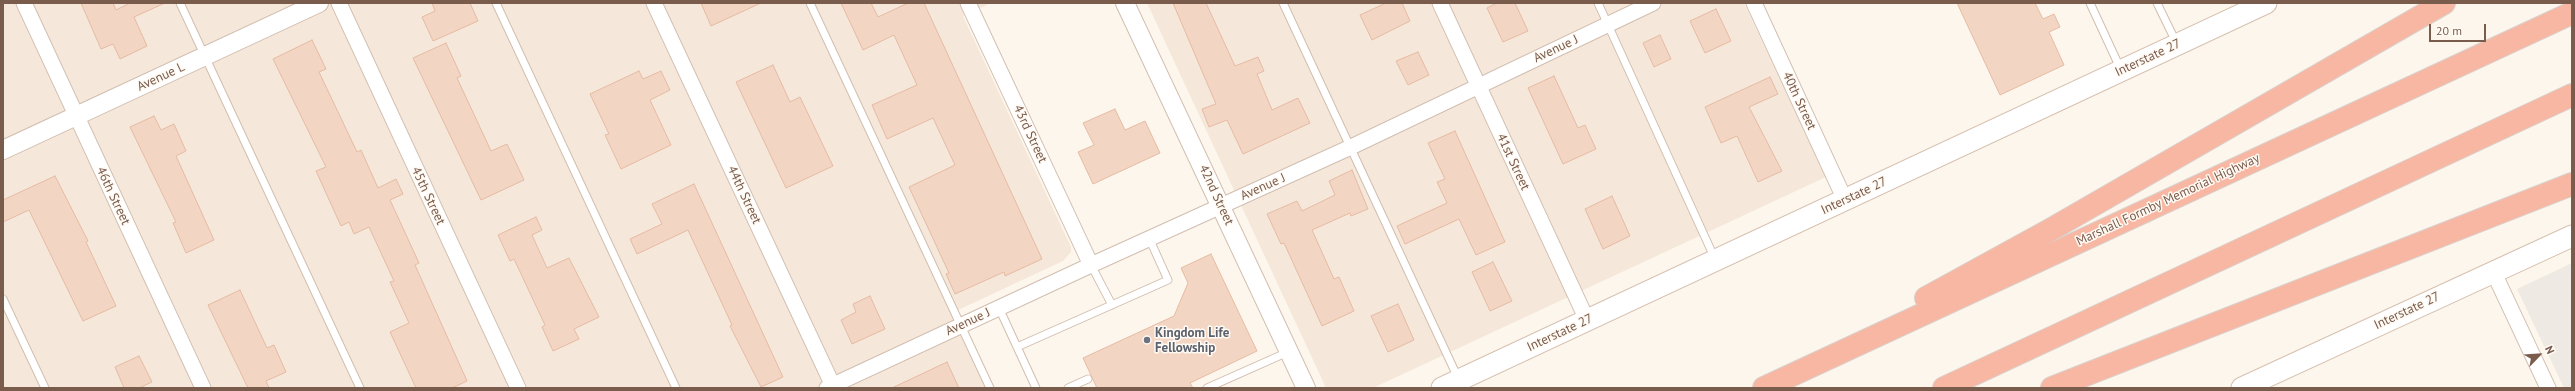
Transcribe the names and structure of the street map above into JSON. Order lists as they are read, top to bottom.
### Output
{
  "streets": {
    "highway": ["Marshall Formby Memorial Highway"],
    "main road": ["Interstate 27"],
    "street": [
      "Avenue J",
      "Avenue L",
      "40th Street",
      "43rd Street",
      "41st Street",
      "44th Street",
      "42nd Street",
      "46th Street",
      "45th Street"
    ]
  },
  "crossings": [
    ["Avenue J", "43rd Street"],
    ["Avenue J", "41st Street"],
    ["Avenue J", "44th Street"],
    ["Avenue J", "42nd Street"],
    ["Interstate 27", "40th Street"],
    ["Interstate 27", "41st Street"],
    ["Avenue L", "46th Street"]
  ],
  "places": ["Kingdom Life Fellowship"],
  "scale_bar": "20 m",
  "north": "top right"
}
